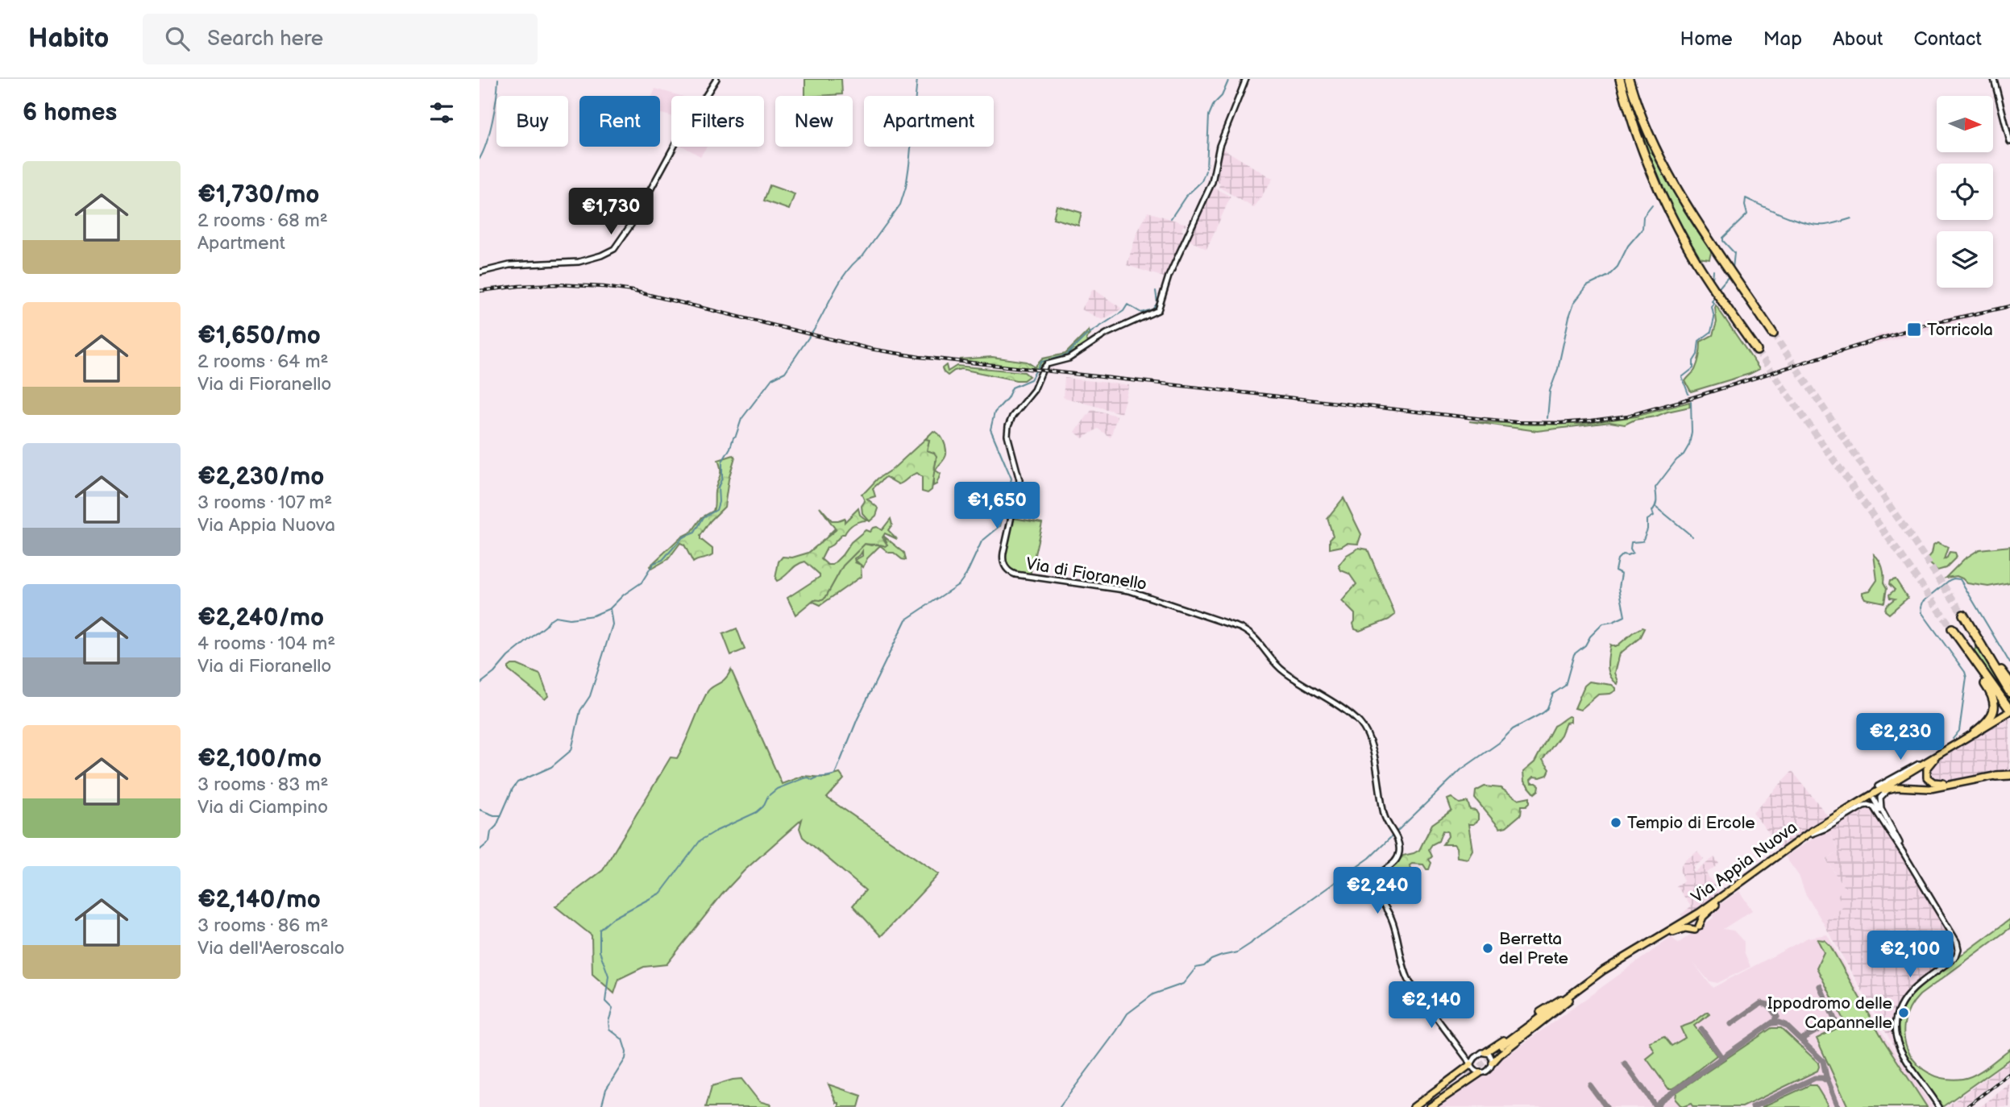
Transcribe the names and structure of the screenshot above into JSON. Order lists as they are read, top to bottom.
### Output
{
  "streets": {
    "main road": ["Via Appia Nuova"],
    "street": ["Via di Fioranello"]
  },
  "places": {
    "transit": ["Torricola"],
    "other": ["Tempio di Ercole", "Berretta del Prete", "Ippodromo delle Capannelle"]
  },
  "north": "right",
  "page": {
    "header": "Habito",
    "search": "Search here",
    "nav": [
      "Home",
      "Map",
      "About",
      "Contact"
    ],
    "heading": "6 homes",
    "chip": [
      "Buy",
      "Rent",
      "Filters",
      "New",
      "Apartment"
    ],
    "list": [
      {
        "name": "€1,730/mo",
        "note": "2 rooms · 68 m² · Apartment"
      },
      {
        "name": "€1,650/mo",
        "note": "2 rooms · 64 m² · Via di Fioranello"
      },
      {
        "name": "€2,230/mo",
        "note": "3 rooms · 107 m² · Via Appia Nuova"
      },
      {
        "name": "€2,240/mo",
        "note": "4 rooms · 104 m² · Via di Fioranello"
      },
      {
        "name": "€2,100/mo",
        "note": "3 rooms · 83 m² · Via di Ciampino"
      },
      {
        "name": "€2,140/mo",
        "note": "3 rooms · 86 m² · Via dell'Aeroscalo"
      }
    ],
    "price": [
      "€1,730",
      "€1,650",
      "€2,230",
      "€2,240",
      "€2,100",
      "€2,140"
    ]
  }
}
